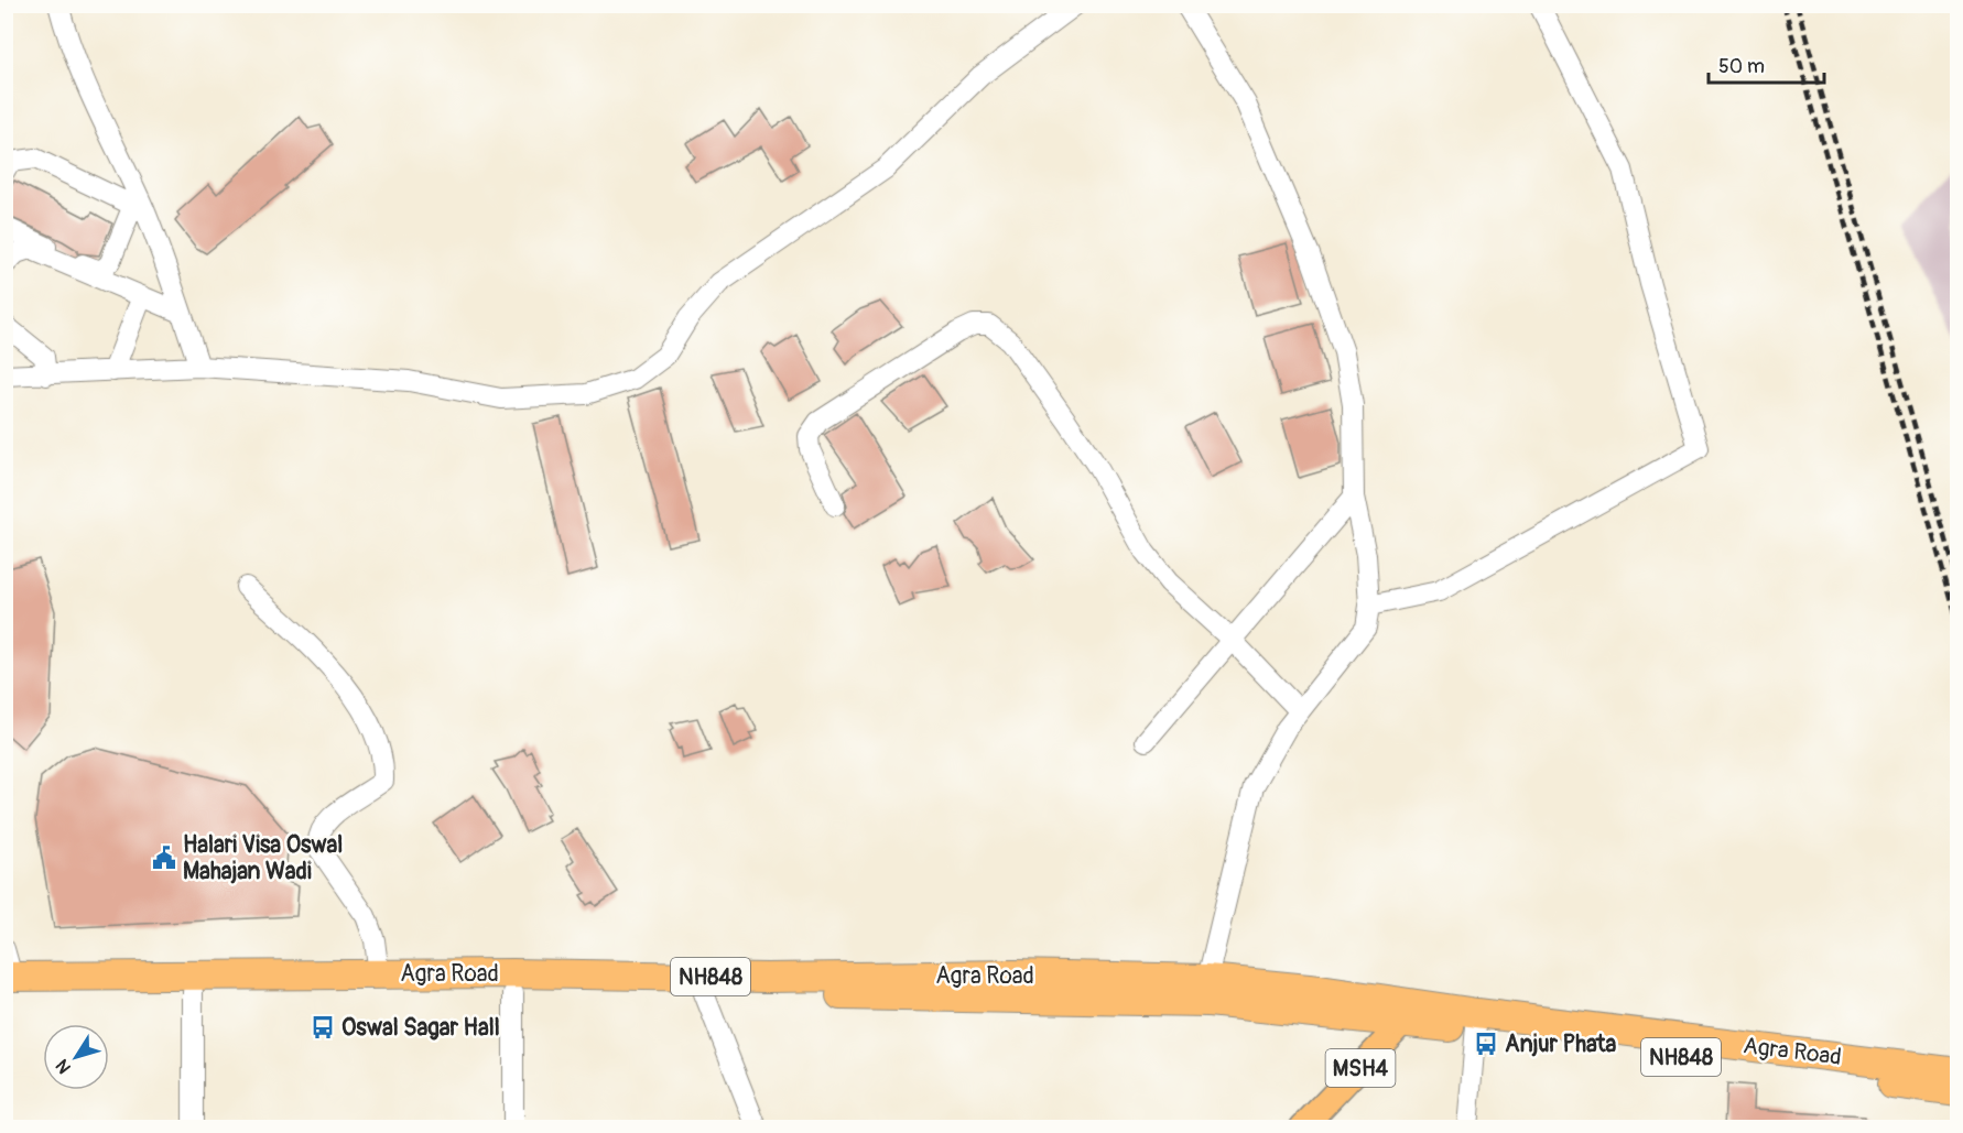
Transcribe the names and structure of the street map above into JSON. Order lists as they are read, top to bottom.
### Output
{
  "streets": {
    "highway": ["Agra Road", "NH848"],
    "main road": ["MSH4"]
  },
  "crossings": [
    ["Agra Road", "NH848"],
    ["Agra Road", "MSH4"],
    ["NH848", "MSH4"]
  ],
  "places": {
    "public building": ["Halari Visa Oswal Mahajan Wadi"],
    "bus stop": ["Oswal Sagar Hall", "Anjur Phata"]
  },
  "scale_bar": "50 m",
  "north": "bottom left"
}
